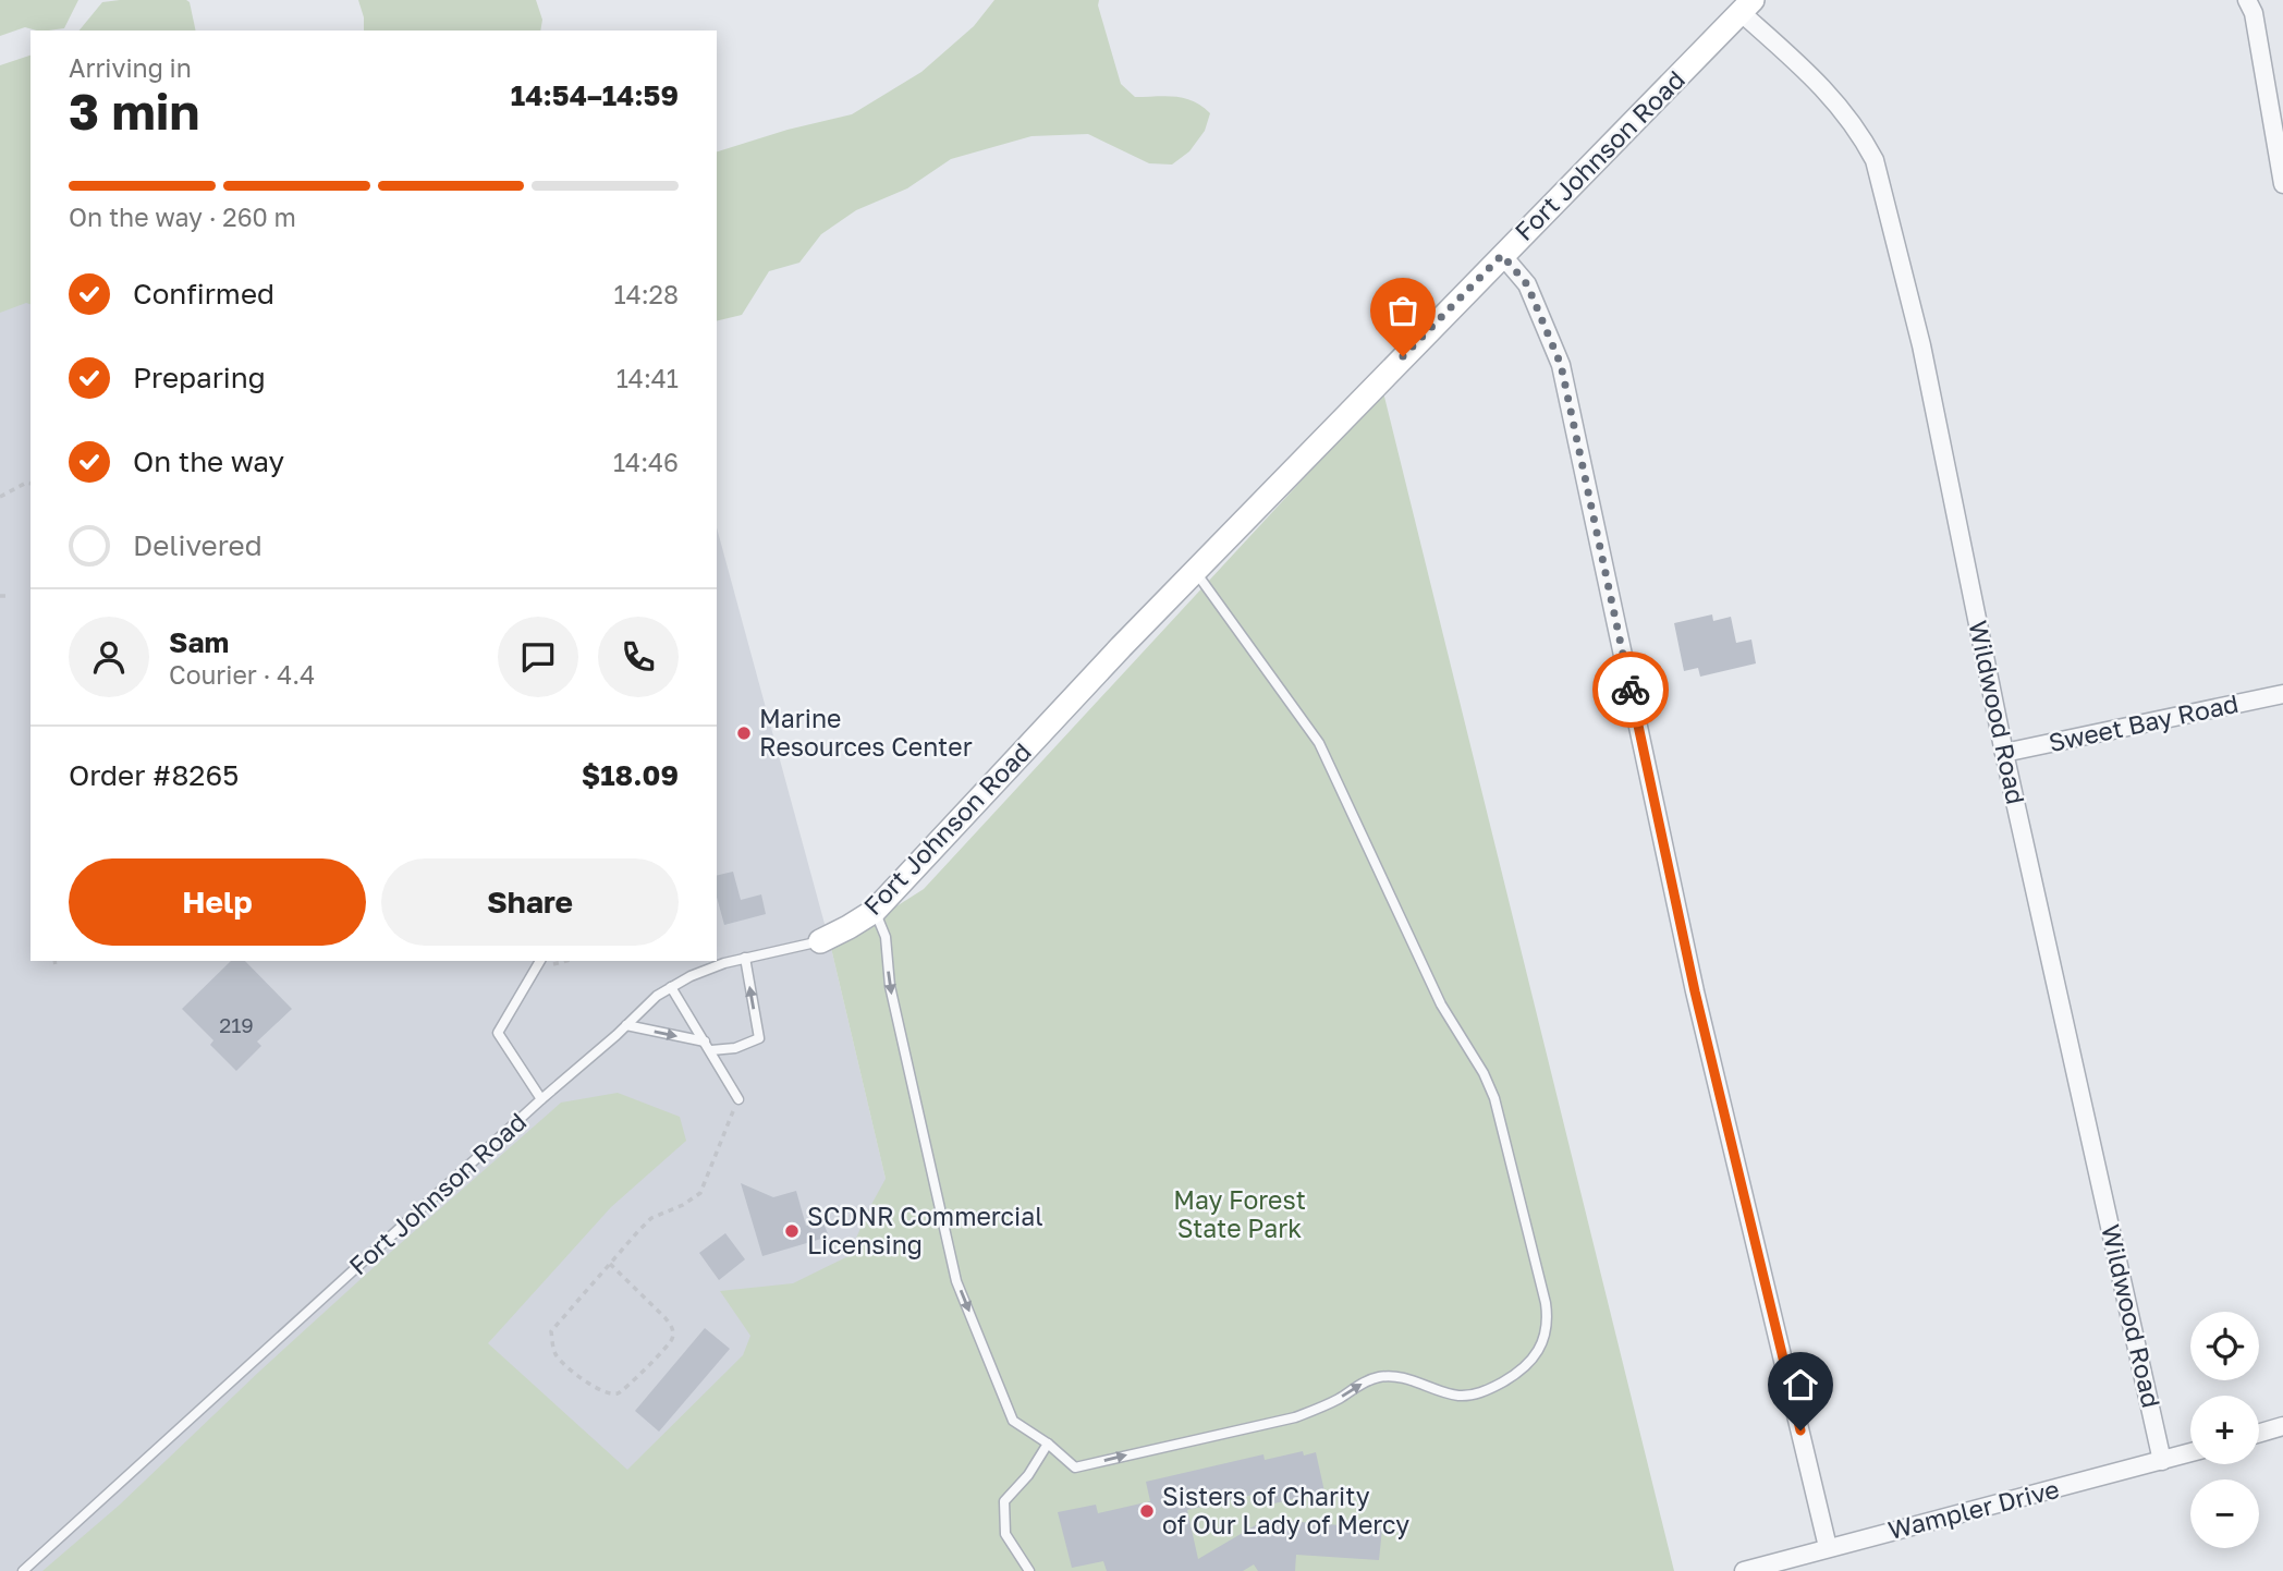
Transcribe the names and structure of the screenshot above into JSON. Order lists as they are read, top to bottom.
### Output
{
  "streets": {
    "street": [
      "Fort Johnson Road",
      "Wildwood Road",
      "Sweet Bay Road",
      "Wampler Drive"
    ]
  },
  "crossings": [
    ["Fort Johnson Road", "Wildwood Road"],
    ["Wildwood Road", "Sweet Bay Road"],
    ["Wildwood Road", "Wampler Drive"]
  ],
  "parks": ["May Forest State Park"],
  "places": ["Marine Resources Center", "SCDNR Commercial Licensing", "Sisters of Charity of Our Lady of Mercy"],
  "house_numbers": ["219"],
  "page": {
    "heading": ["3 min", "Arriving in", "14:54–14:59"],
    "panel": [
      "Sam",
      "Courier · 4.4",
      "Order #8265",
      "$18.09"
    ],
    "bar": "On the way · 260 m",
    "list": [
      ["Confirmed", "14:28"],
      ["Preparing", "14:41"],
      ["On the way", "14:46"],
      "Delivered"
    ],
    "buttons": ["Help", "Share"],
    "map_buttons": ["+", "−"]
  }
}
